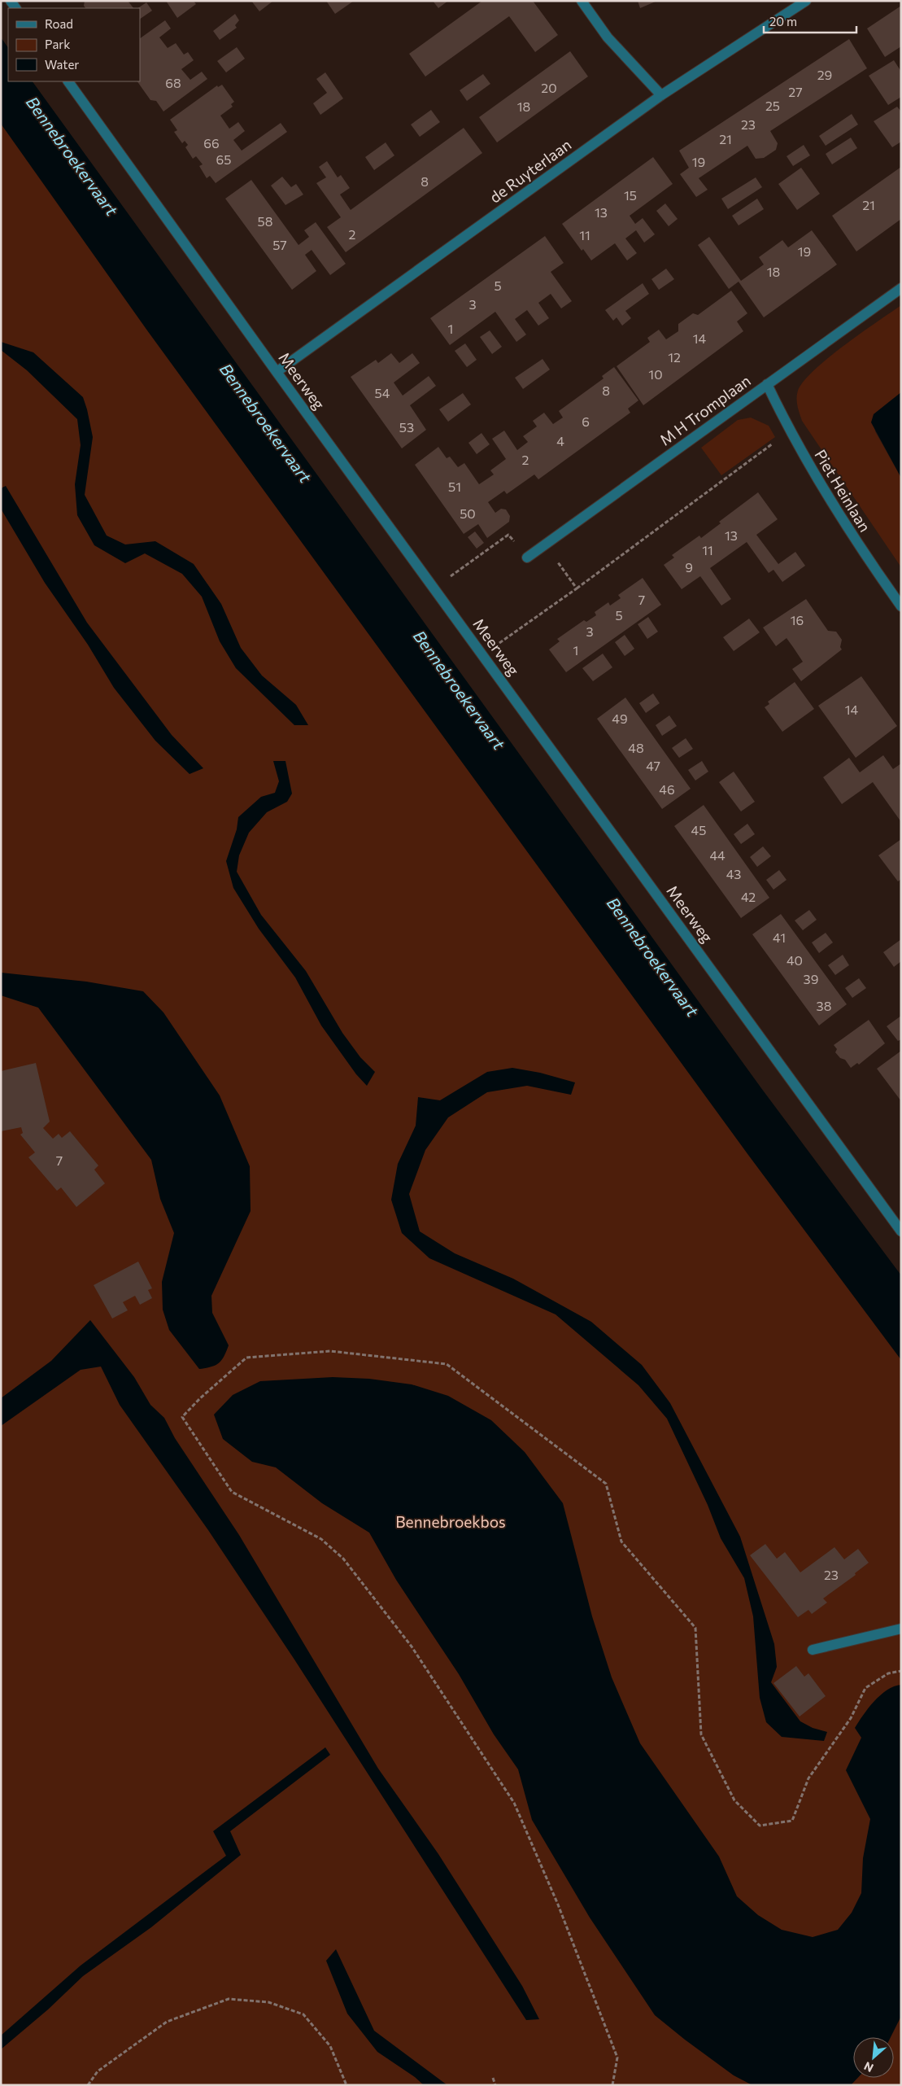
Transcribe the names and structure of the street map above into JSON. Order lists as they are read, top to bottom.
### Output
{
  "streets": {
    "street": [
      "de Ruyterlaan",
      "Meerweg",
      "M H Tromplaan",
      "Piet Heinlaan"
    ]
  },
  "crossings": [
    ["de Ruyterlaan", "Meerweg"],
    ["M H Tromplaan", "Piet Heinlaan"]
  ],
  "water": ["Bennebroekervaart"],
  "parks": ["Bennebroekbos"],
  "house_numbers": [
    "29",
    "68",
    "20",
    "27",
    "25",
    "18",
    "23",
    "21",
    "66",
    "65",
    "19",
    "8",
    "15",
    "21",
    "13",
    "58",
    "2",
    "11",
    "57",
    "19",
    "18",
    "5",
    "3",
    "1",
    "14",
    "12",
    "10",
    "8",
    "54",
    "6",
    "53",
    "4",
    "2",
    "51",
    "50",
    "13",
    "11",
    "9",
    "7",
    "5",
    "16",
    "3",
    "1",
    "14",
    "49",
    "48",
    "47",
    "46",
    "45",
    "44",
    "43",
    "42",
    "41",
    "40",
    "39",
    "38",
    "7",
    "23"
  ],
  "legend": ["Road", "Park", "Water"],
  "scale_bar": "20 m",
  "north": "bottom left"
}
